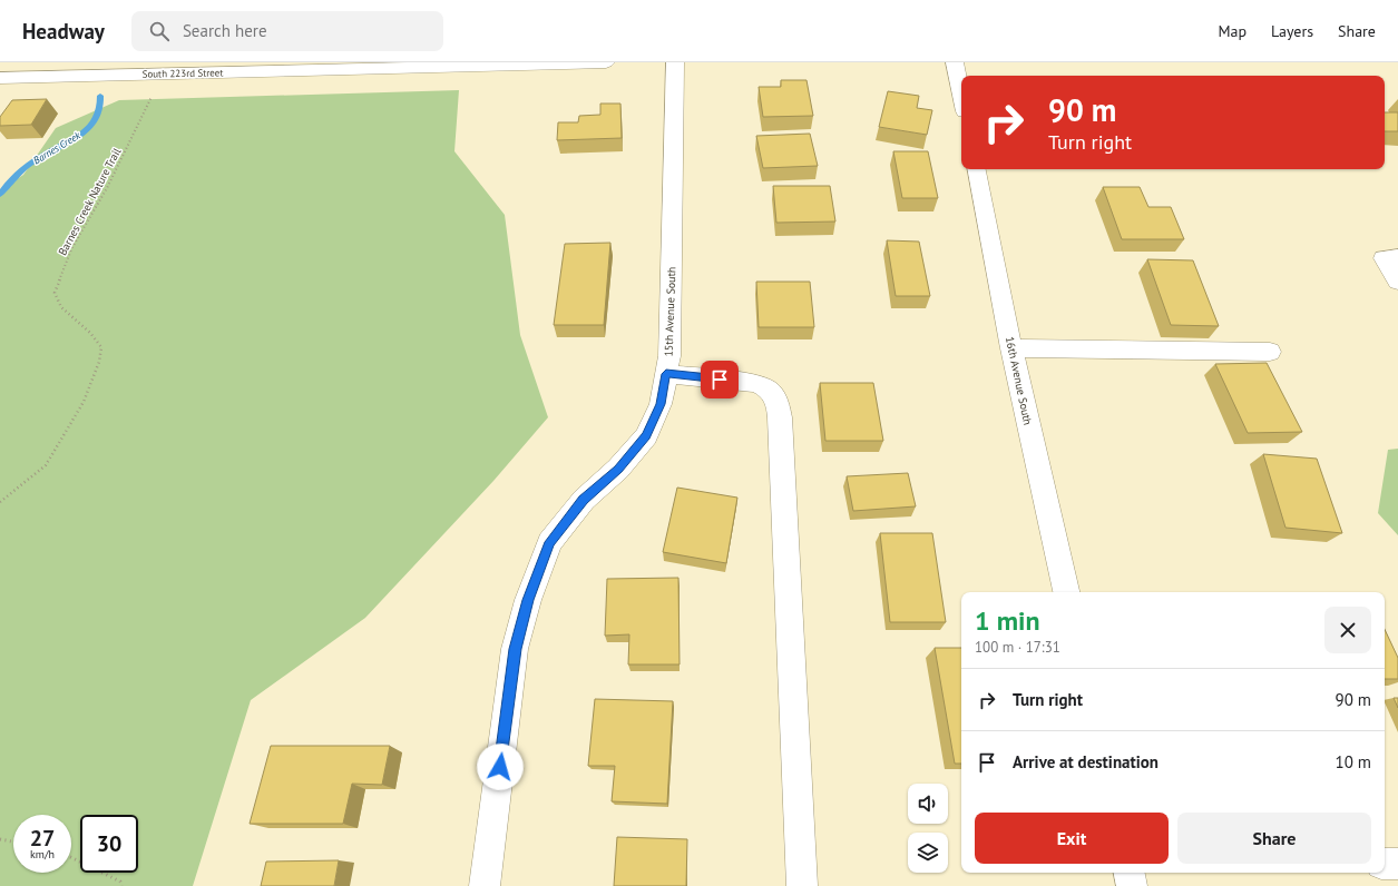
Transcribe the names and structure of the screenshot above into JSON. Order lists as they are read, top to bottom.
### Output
{
  "streets": {
    "street": ["South 223rd Street", "15th Avenue South", "16th Avenue South"],
    "path": ["Barnes Creek Nature Trail"]
  },
  "crossings": [
    ["South 223rd Street", "Barnes Creek Nature Trail"]
  ],
  "water": ["Barnes Creek"],
  "page": {
    "header": "Headway",
    "search": "Search here",
    "nav": ["Map", "Layers", "Share"],
    "turn": ["90 m", "Turn right"],
    "heading": ["1 min", "100 m · 17:31"],
    "list": [
      {
        "name": "Turn right",
        "value": "90 m"
      },
      {
        "name": "Arrive at destination",
        "value": "10 m"
      }
    ],
    "buttons": ["Exit", "Share"],
    "speed": "27 km/h",
    "limit": "30"
  }
}
